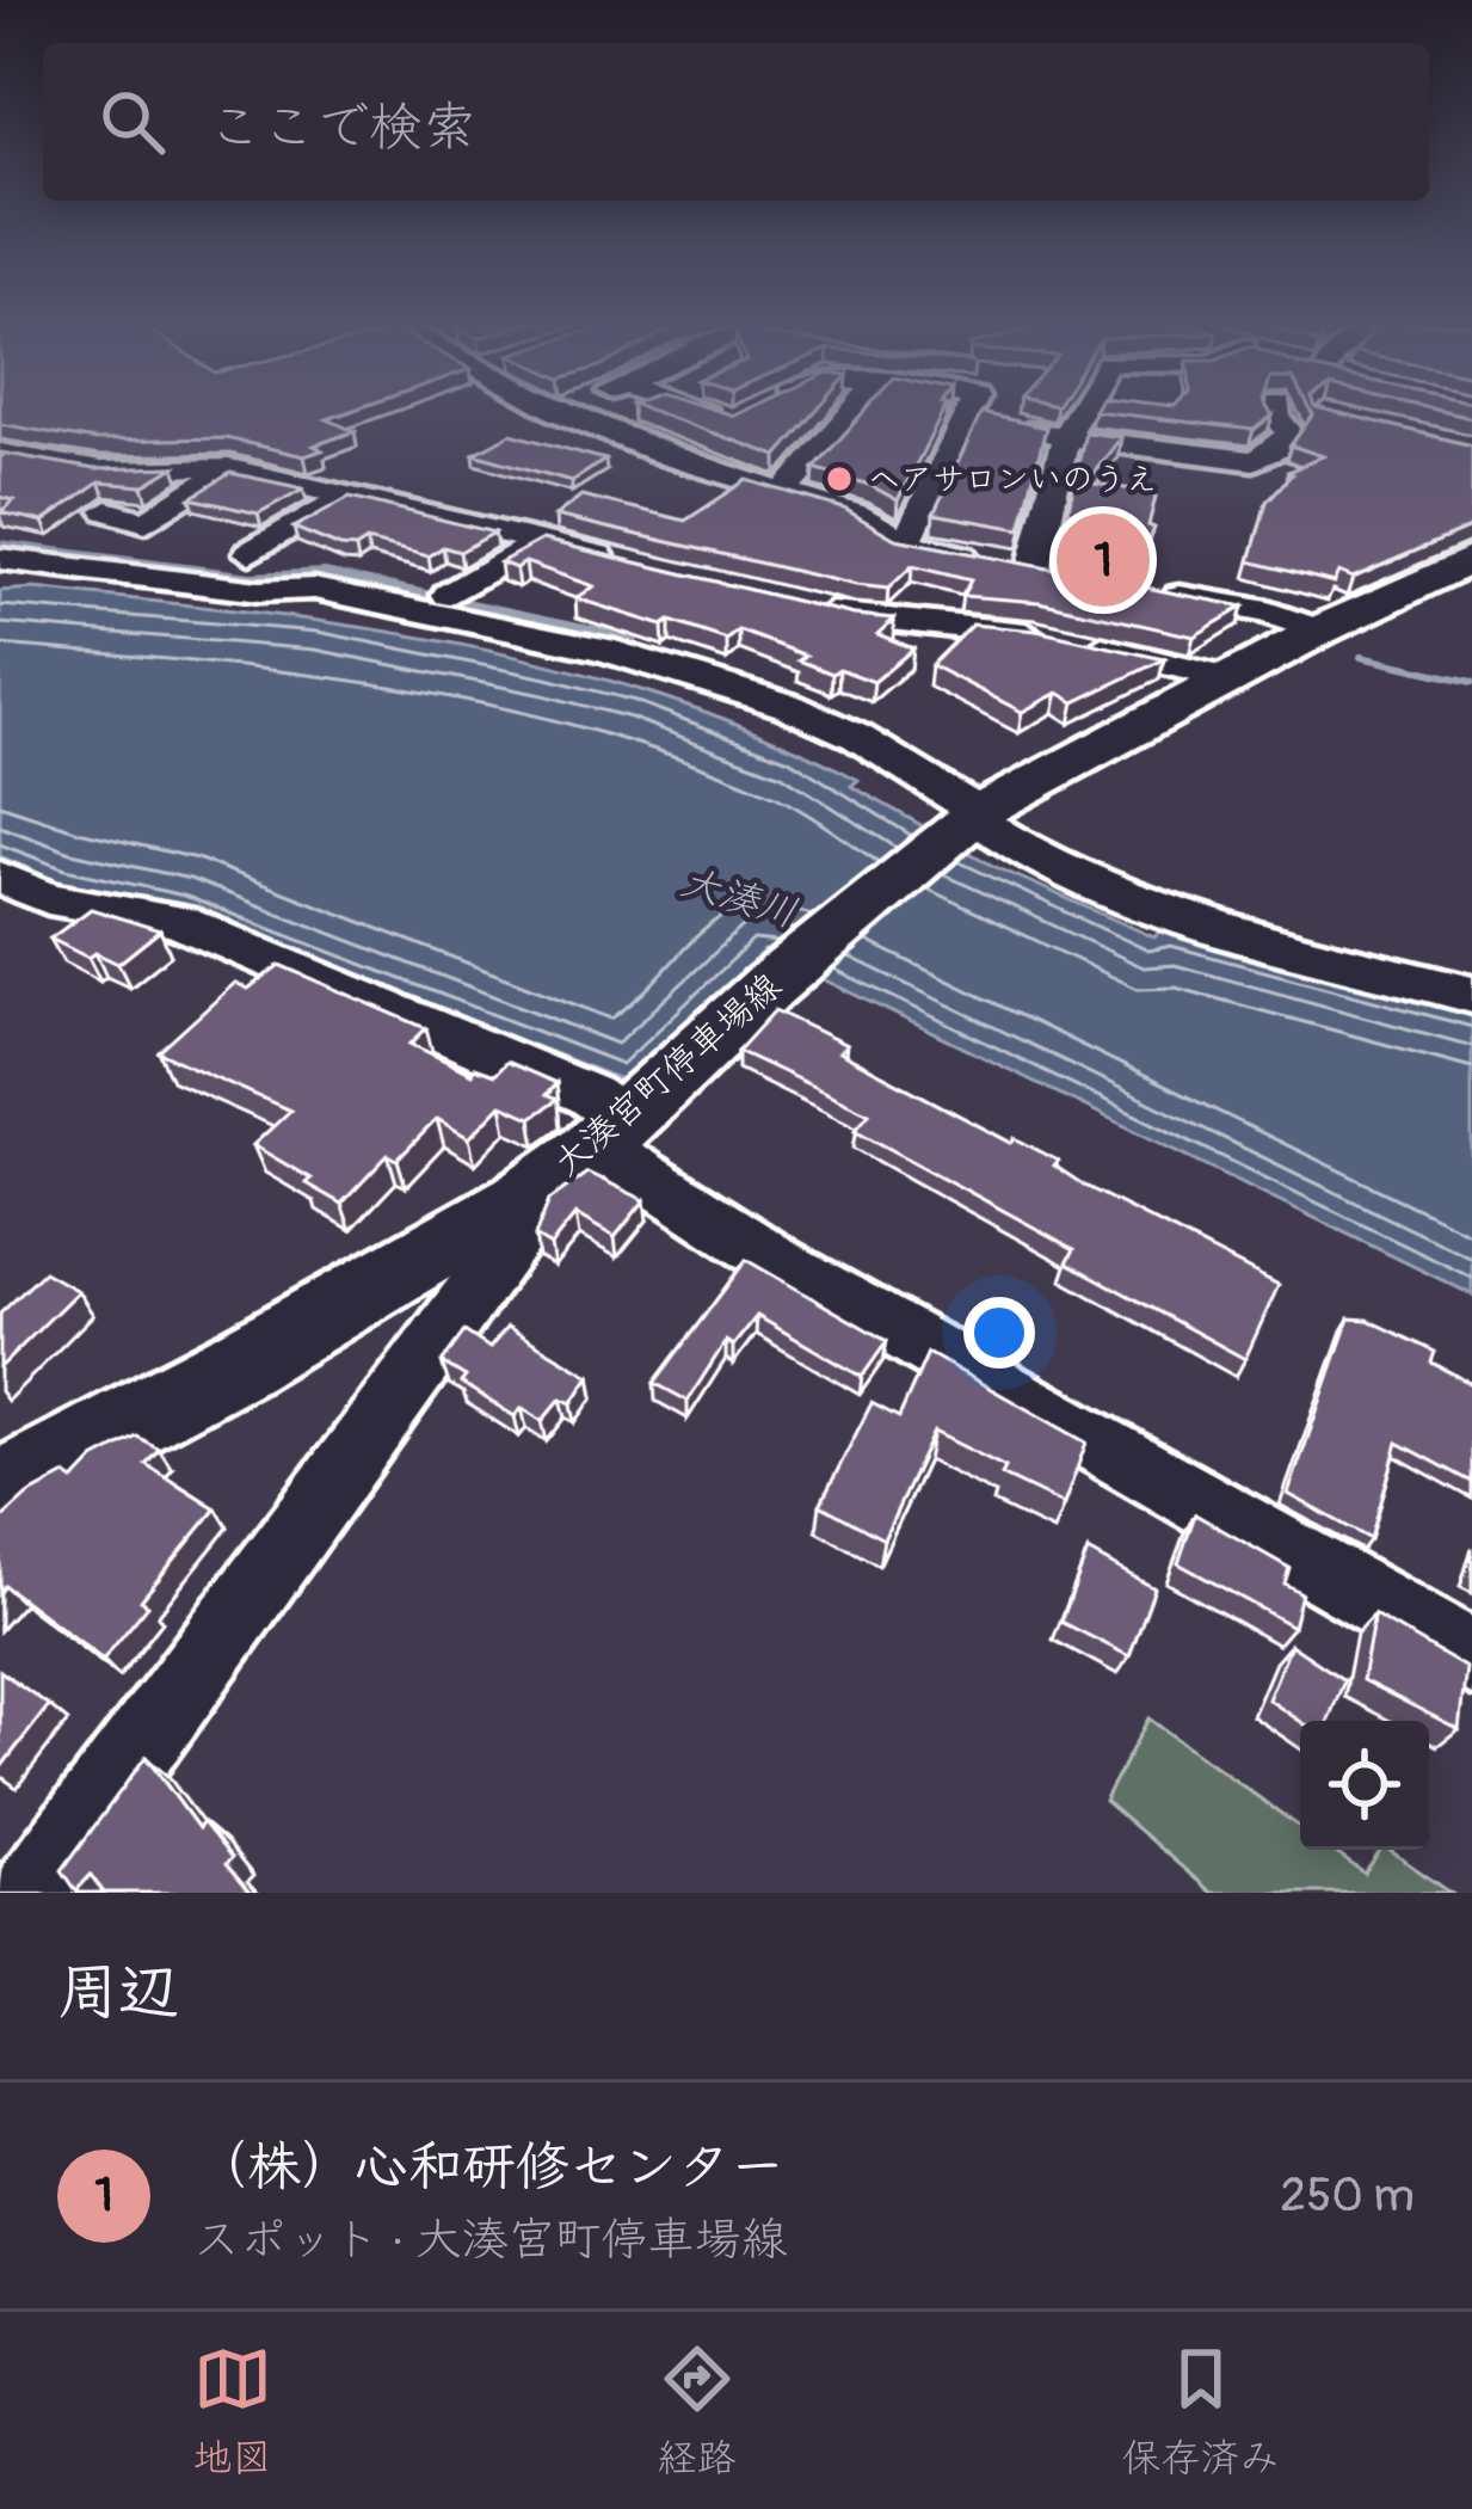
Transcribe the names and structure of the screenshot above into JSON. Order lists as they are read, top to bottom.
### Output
{
  "streets": {
    "main road": ["大湊宮町停車場線"]
  },
  "water": ["大湊川"],
  "places": ["ヘアサロンいのうえ"],
  "page": {
    "search": "ここで検索",
    "pins": "1",
    "heading": "周辺",
    "list": [
      {
        "mark": "1",
        "name": "（株）心和研修センター",
        "note": "スポット · 大湊宮町停車場線",
        "value": "250 m"
      }
    ],
    "nav": ["地図", "経路", "保存済み"]
  }
}
